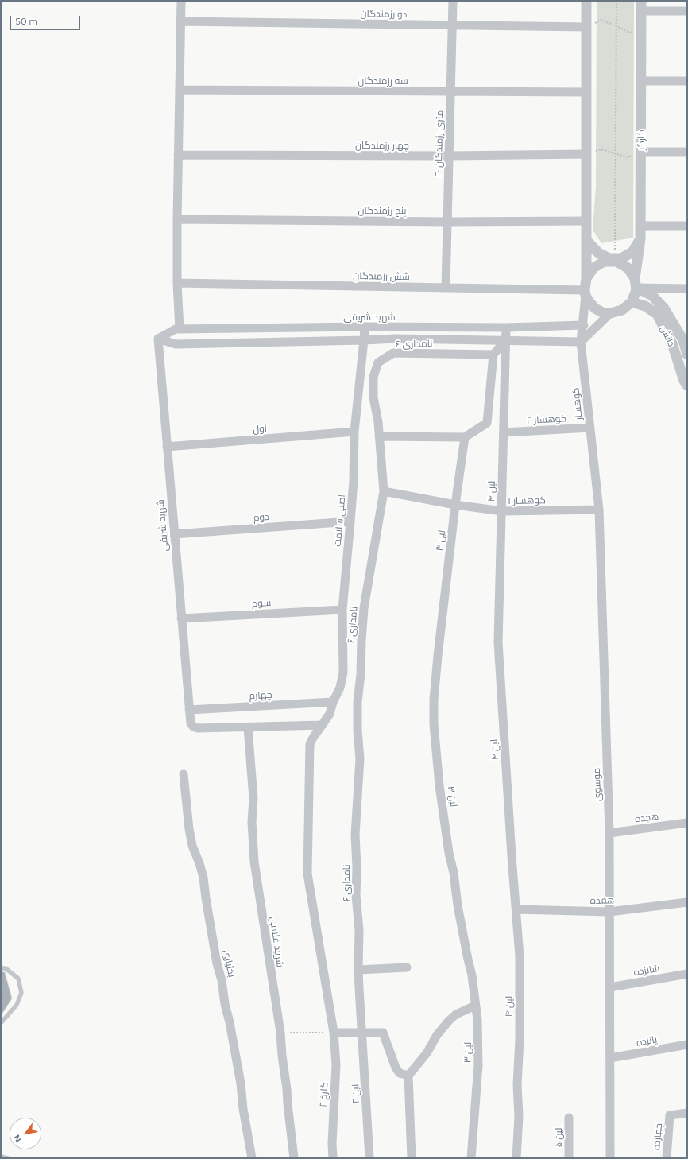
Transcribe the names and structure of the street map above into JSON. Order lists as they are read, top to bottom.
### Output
{
  "streets": {
    "street": [
      "دو رزمندگان",
      "سه رزمندگان",
      "کارگر",
      "۲۰ متری رزمندگان",
      "چهار رزمندگان",
      "پنج رزمندگان",
      "شش رزمندگان",
      "شهید شریفی",
      "دانش",
      "نامداری ۶",
      "کوهسار",
      "کوهسار ۲",
      "اول",
      "لین ۴",
      "کوهسار ۱",
      "دوم",
      "اصلی سلامت",
      "لین ۳",
      "سوم",
      "چهارم",
      "موسوی",
      "هجده",
      "هفده",
      "شهید غلامی",
      "بختیاری",
      "شانزده",
      "پانزده",
      "لین ۲",
      "گلرخ ۲",
      "چهارده",
      "لین ۵"
    ]
  },
  "crossings": [
    ["دو رزمندگان", "۲۰ متری رزمندگان"],
    ["سه رزمندگان", "۲۰ متری رزمندگان"],
    ["کارگر", "شش رزمندگان"],
    ["کارگر", "دانش"],
    ["کارگر", "کوهسار"],
    ["۲۰ متری رزمندگان", "چهار رزمندگان"],
    ["۲۰ متری رزمندگان", "پنج رزمندگان"],
    ["۲۰ متری رزمندگان", "شش رزمندگان"],
    ["شش رزمندگان", "دانش"],
    ["شش رزمندگان", "کوهسار"],
    ["شهید شریفی", "کوهسار"],
    ["شهید شریفی", "اول"],
    ["شهید شریفی", "لین ۴"],
    ["شهید شریفی", "دوم"],
    ["شهید شریفی", "اصلی سلامت"],
    ["شهید شریفی", "سوم"],
    ["شهید شریفی", "چهارم"],
    ["شهید شریفی", "شهید غلامی"],
    ["شهید شریفی", "گلرخ ۲"],
    ["دانش", "کوهسار"],
    ["نامداری ۶", "کوهسار ۱"],
    ["نامداری ۶", "لین ۲"],
    ["کوهسار", "کوهسار ۲"],
    ["کوهسار", "کوهسار ۱"],
    ["کوهسار", "موسوی"],
    ["کوهسار ۲", "لین ۴"],
    ["اول", "اصلی سلامت"],
    ["لین ۴", "کوهسار ۱"],
    ["لین ۴", "هفده"],
    ["کوهسار ۱", "لین ۳"],
    ["کوهسار ۱", "موسوی"],
    ["دوم", "اصلی سلامت"],
    ["اصلی سلامت", "سوم"],
    ["اصلی سلامت", "چهارم"],
    ["اصلی سلامت", "گلرخ ۲"],
    ["موسوی", "هجده"],
    ["موسوی", "هفده"],
    ["موسوی", "شانزده"],
    ["موسوی", "پانزده"]
  ],
  "scale_bar": "50 m",
  "north": "bottom left"
}
